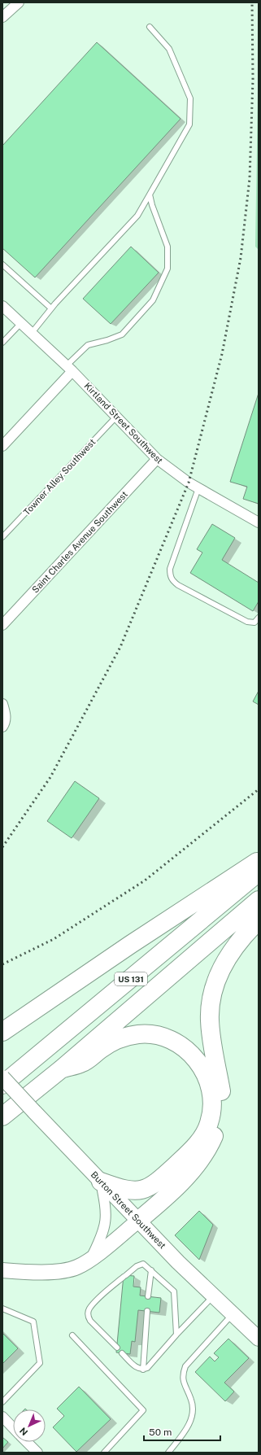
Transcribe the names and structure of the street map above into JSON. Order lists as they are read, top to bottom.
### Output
{
  "streets": {
    "highway": ["US 131"],
    "main road": ["Burton Street Southwest"],
    "street": ["Kirtland Street Southwest", "Saint Charles Avenue Southwest"],
    "lane": ["Towner Alley Southwest"]
  },
  "crossings": [
    ["Kirtland Street Southwest", "Towner Alley Southwest"],
    ["Kirtland Street Southwest", "Saint Charles Avenue Southwest"]
  ],
  "scale_bar": "50 m",
  "north": "bottom left"
}
